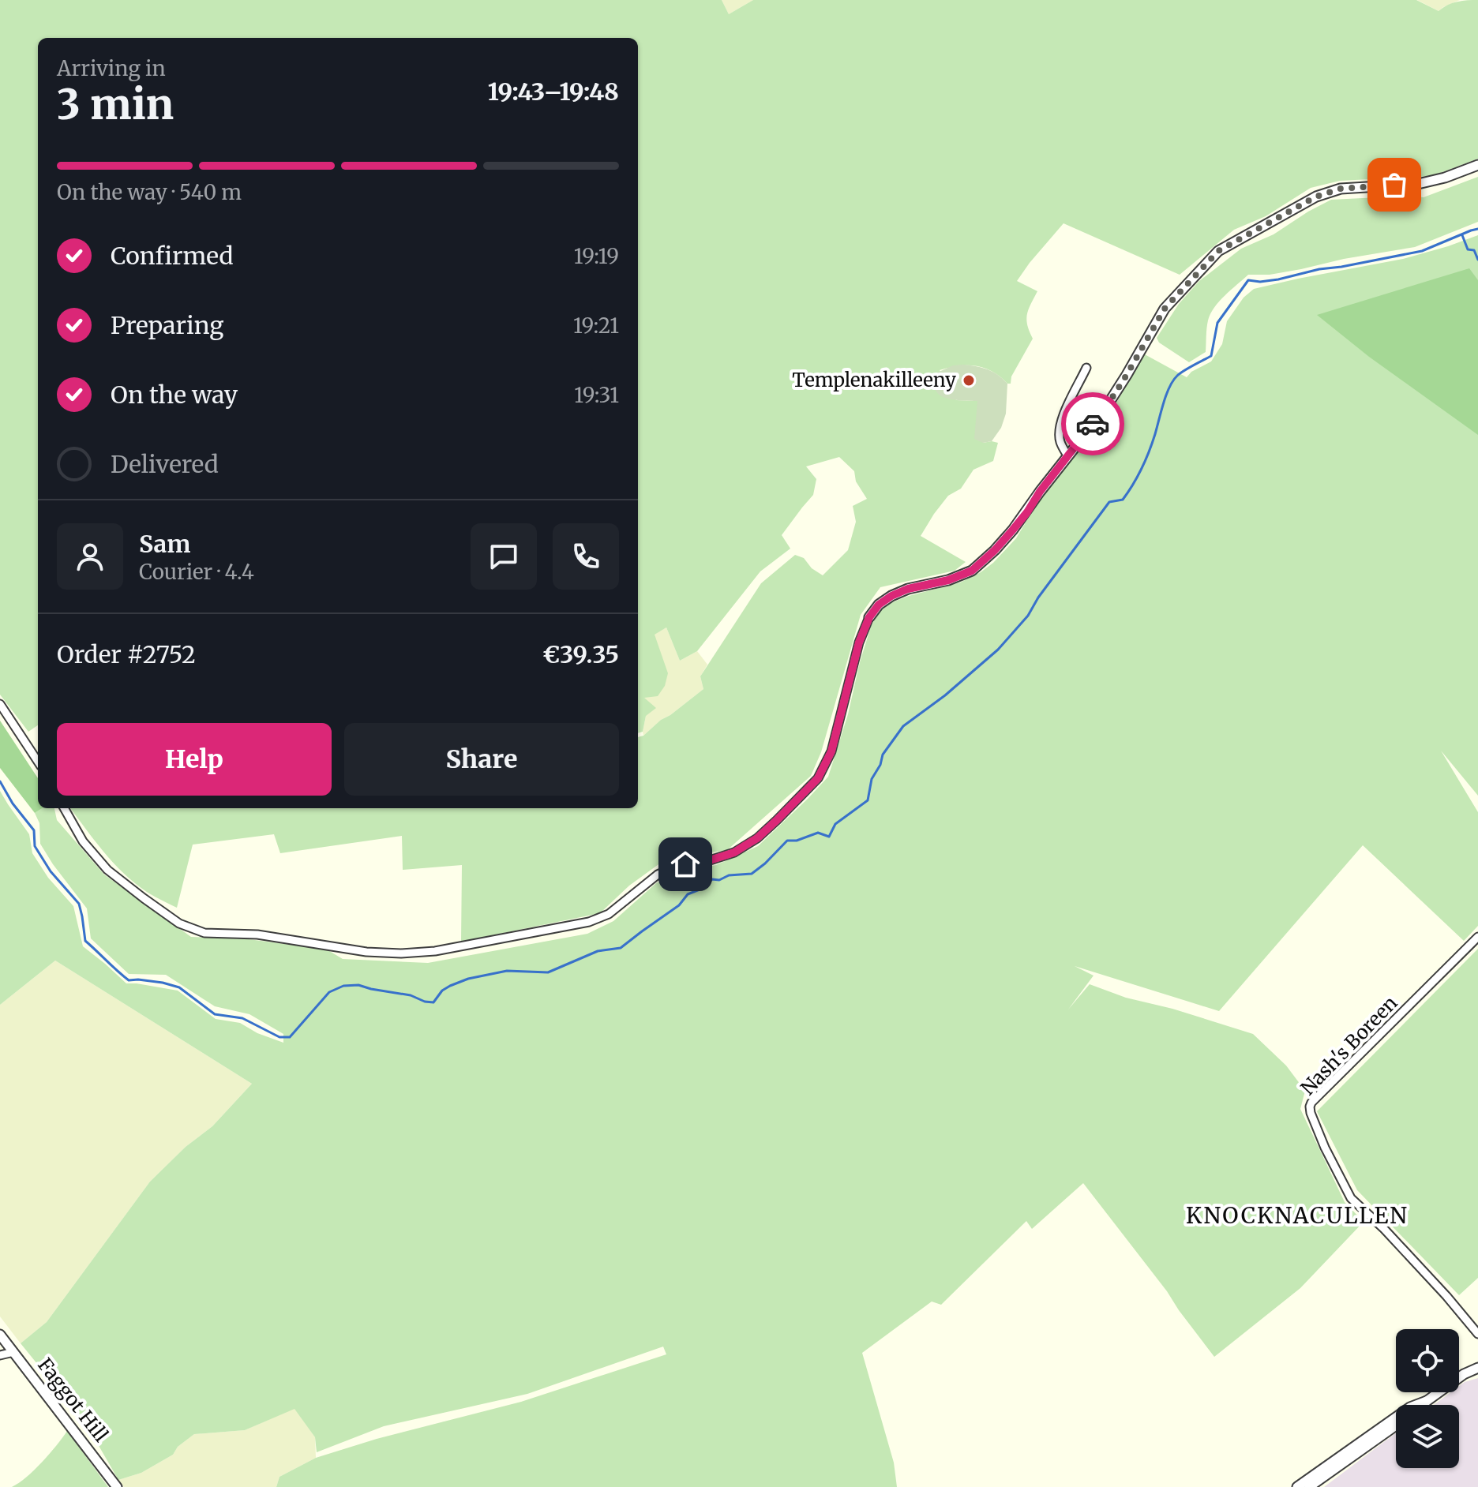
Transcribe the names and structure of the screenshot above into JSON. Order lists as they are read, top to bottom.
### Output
{
  "streets": {
    "street": ["Nash's Boreen", "Faggot Hill"]
  },
  "districts": ["KNOCKNACULLEN"],
  "places": ["Templenakilleeny"],
  "page": {
    "heading": ["3 min", "Arriving in", "19:43–19:48"],
    "panel": [
      "Sam",
      "Courier · 4.4",
      "Order #2752",
      "€39.35"
    ],
    "bar": "On the way · 540 m",
    "list": [
      ["Confirmed", "19:19"],
      ["Preparing", "19:21"],
      ["On the way", "19:31"],
      "Delivered"
    ],
    "buttons": ["Help", "Share"]
  }
}
